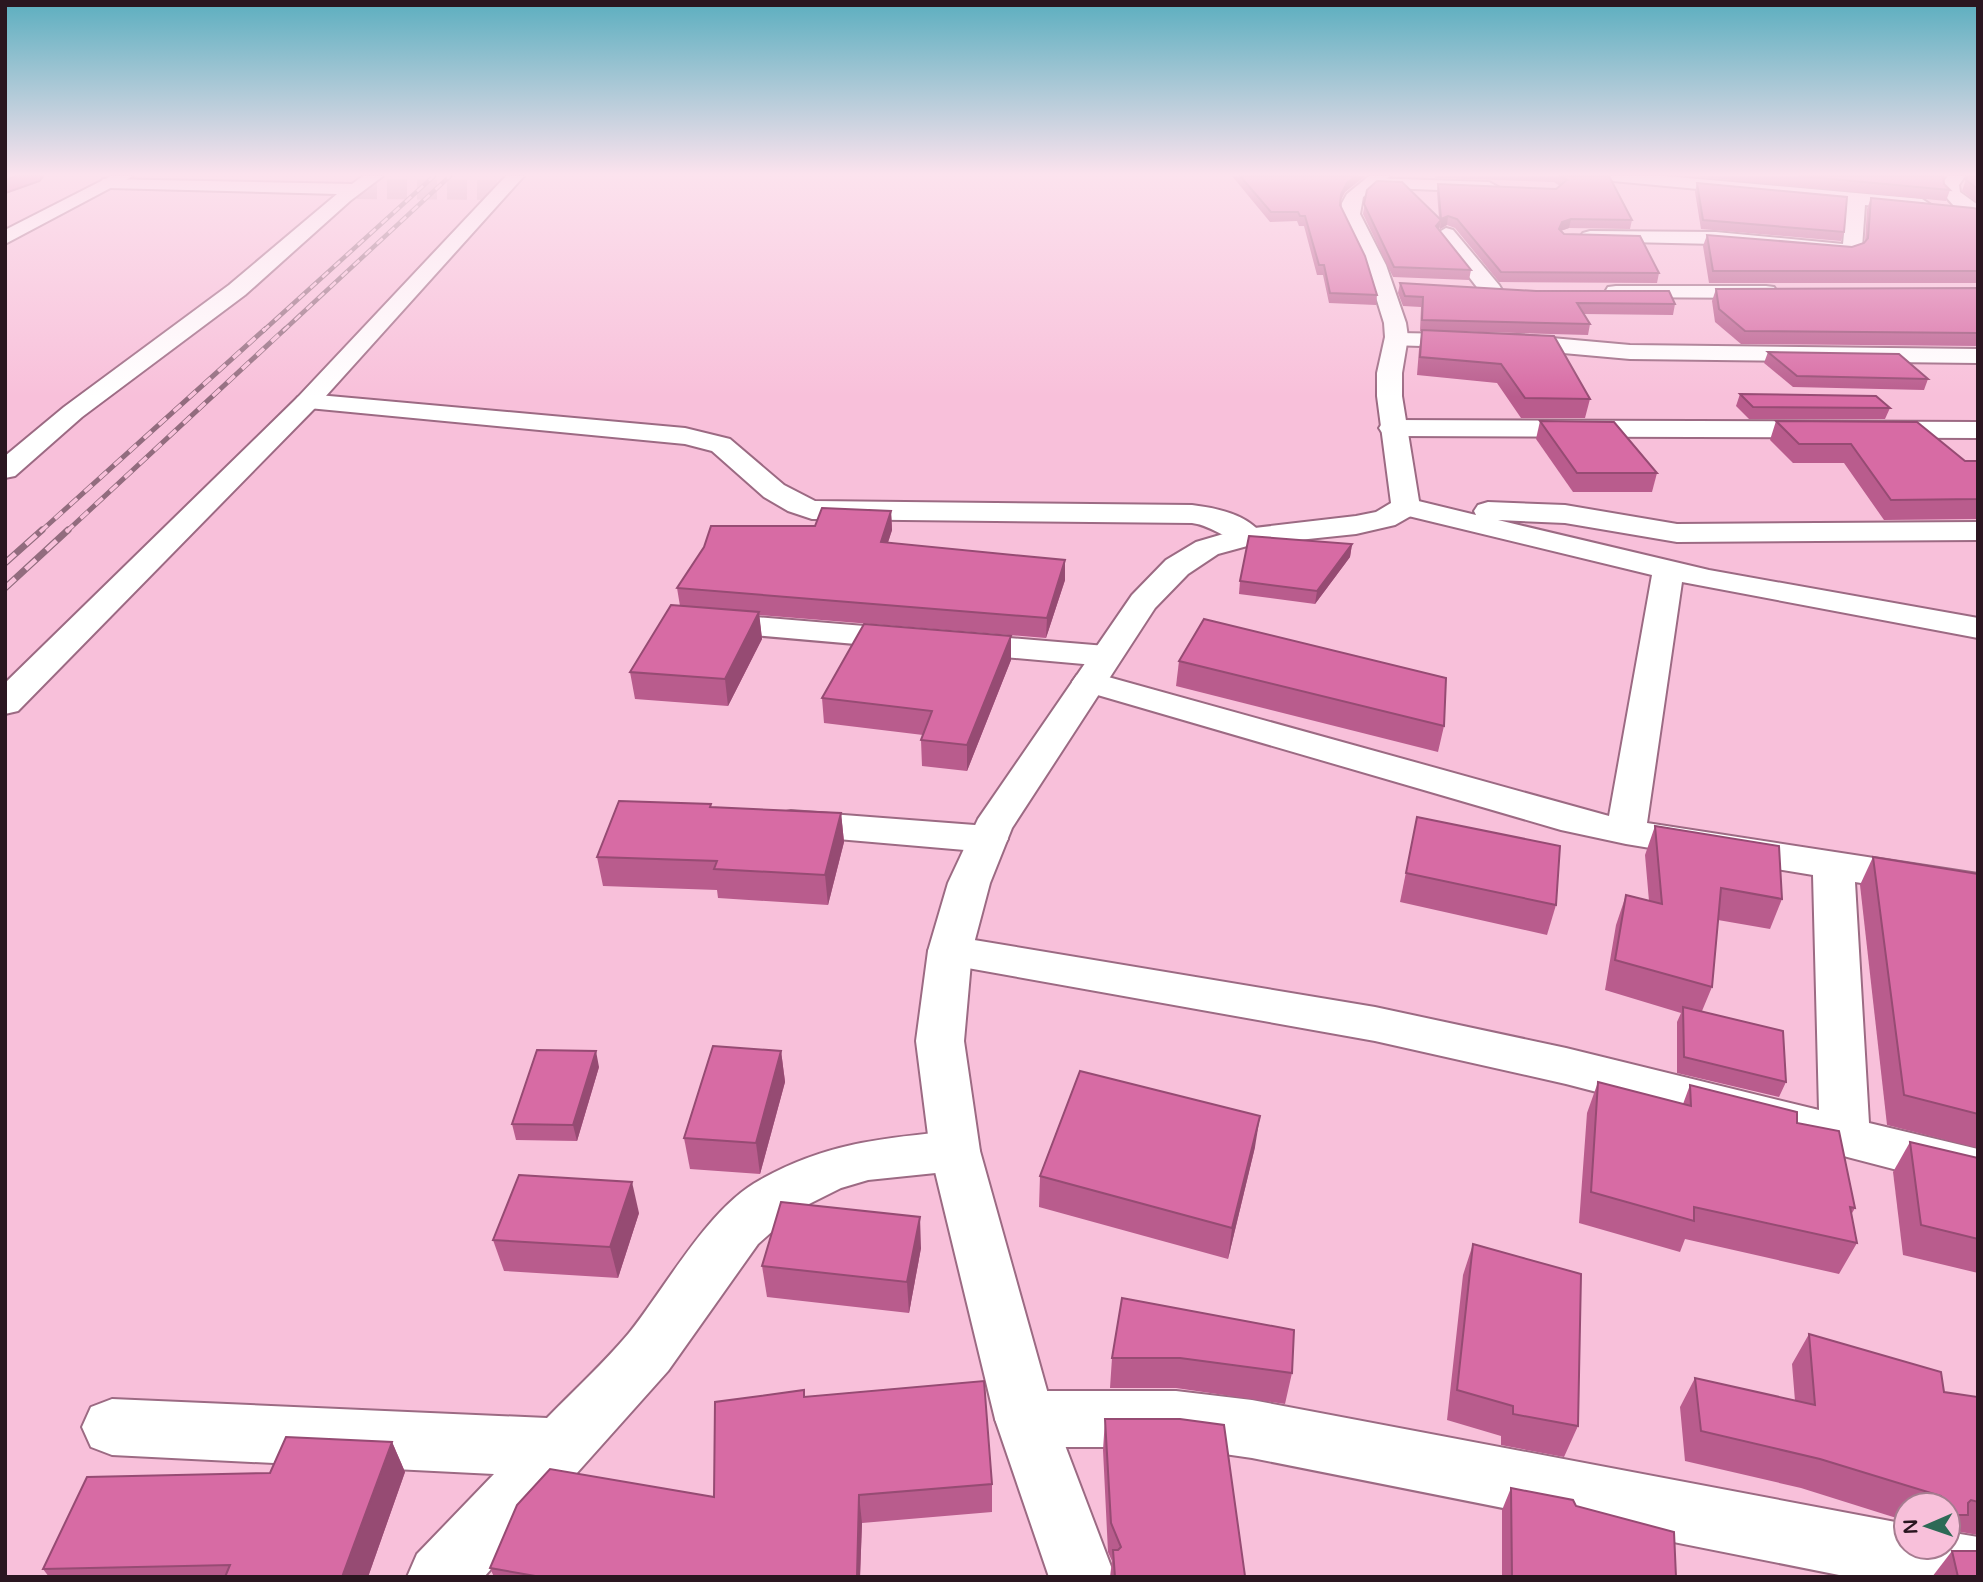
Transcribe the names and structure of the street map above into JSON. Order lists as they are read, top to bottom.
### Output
{
  "north": "left"
}
